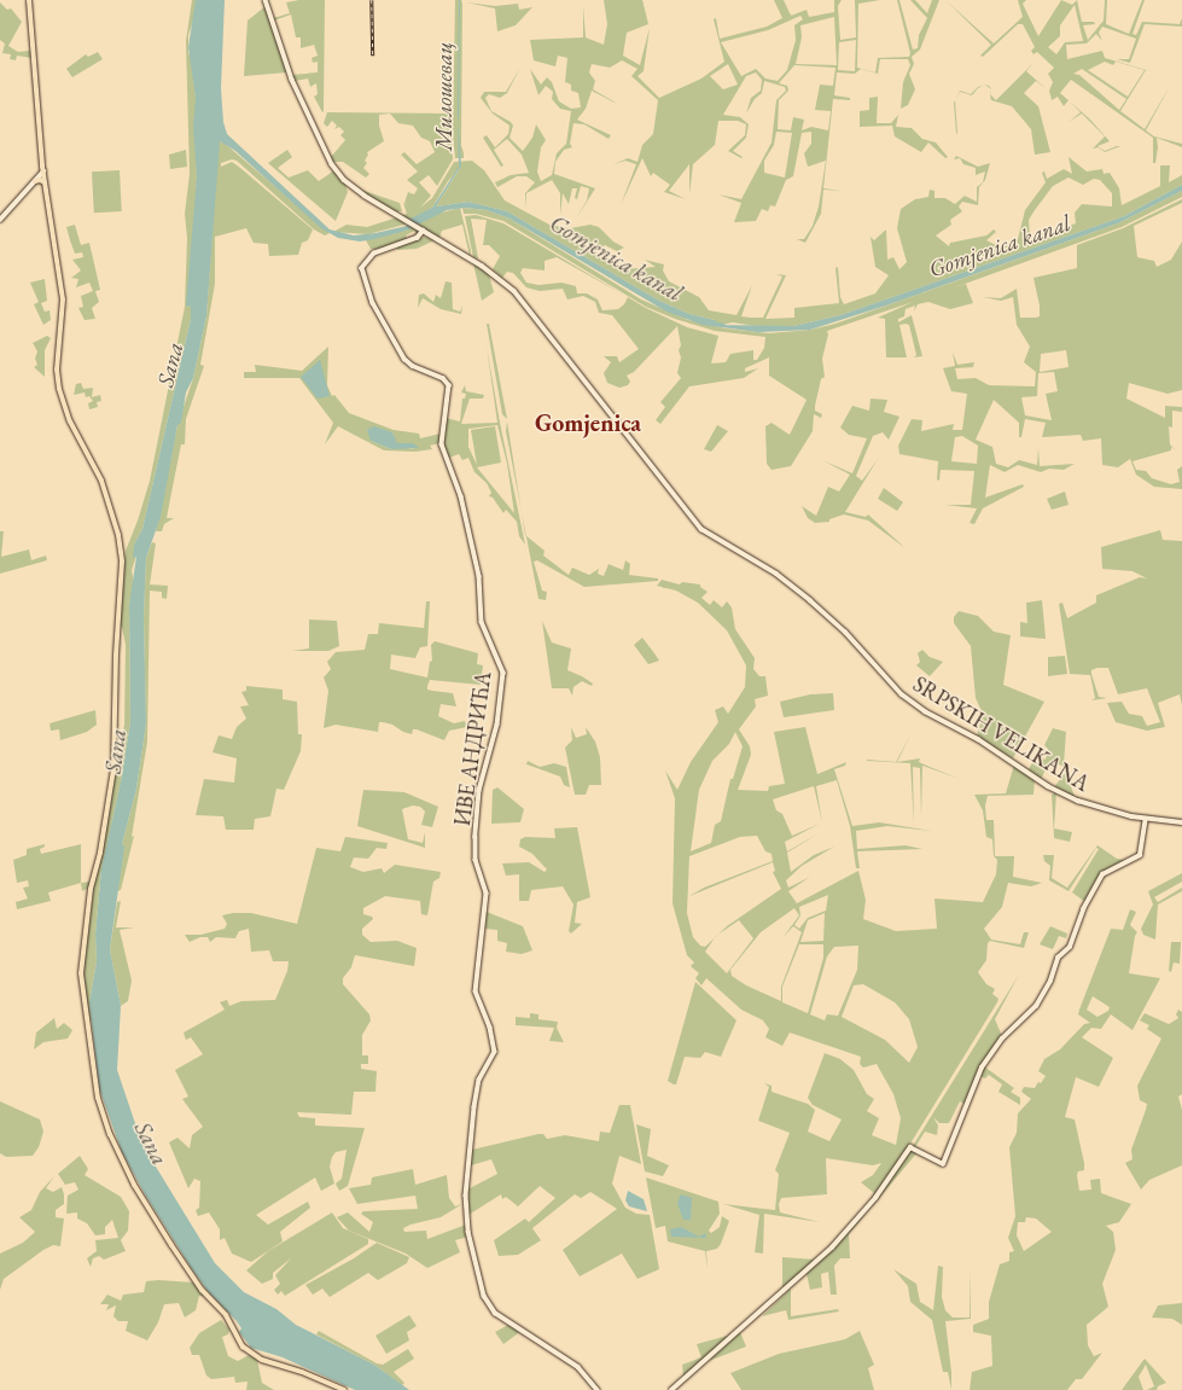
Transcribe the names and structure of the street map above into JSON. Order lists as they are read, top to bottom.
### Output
{
  "streets": {
    "street": ["SRPSKIH VELIKANA", "ИВЕ АНДРИЋА"]
  },
  "districts": ["Gomjenica"],
  "water": ["Милошевац", "Gomjenica kanal", "Sana"]
}
